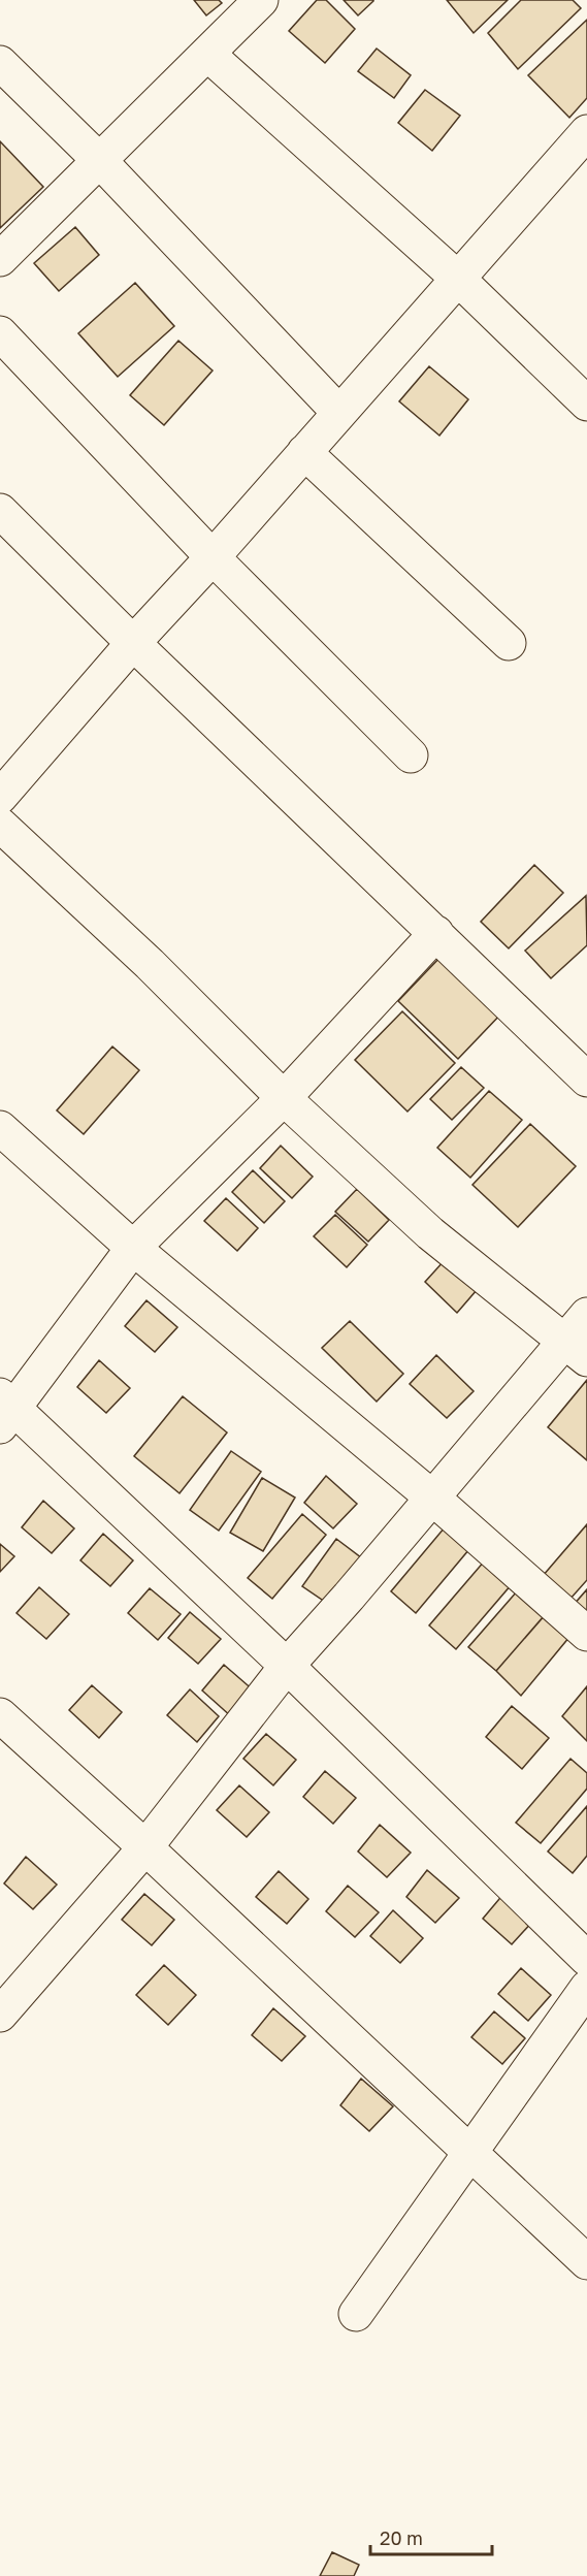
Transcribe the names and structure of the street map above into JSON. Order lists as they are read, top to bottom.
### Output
{
  "scale_bar": "20 m"
}
